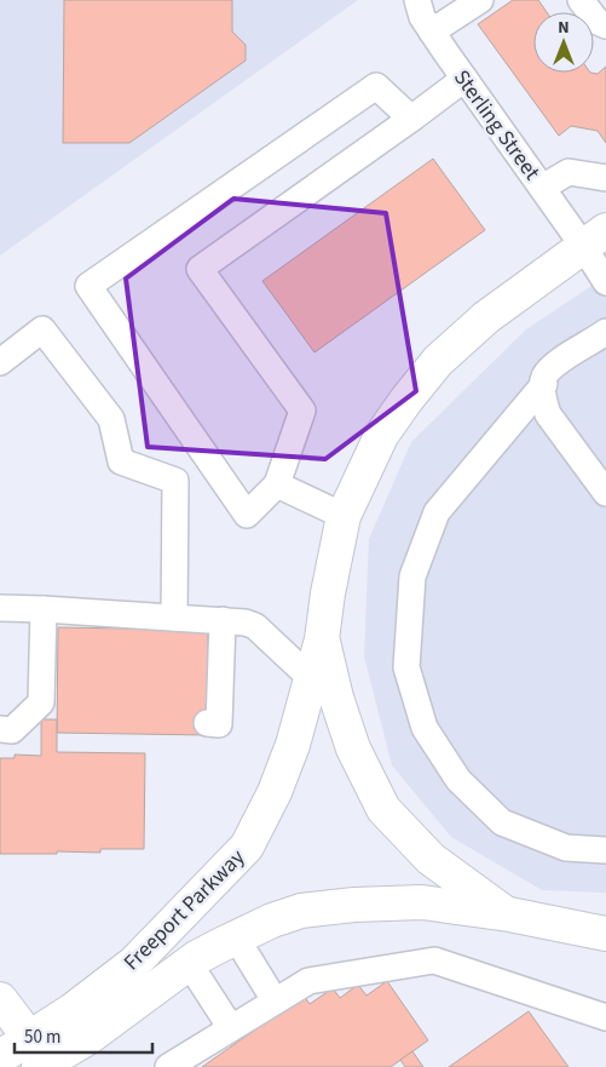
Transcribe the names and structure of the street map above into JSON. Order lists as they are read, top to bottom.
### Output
{
  "streets": {
    "main road": ["Freeport Parkway"],
    "street": ["Sterling Street"]
  },
  "scale_bar": "50 m",
  "north": "top"
}
